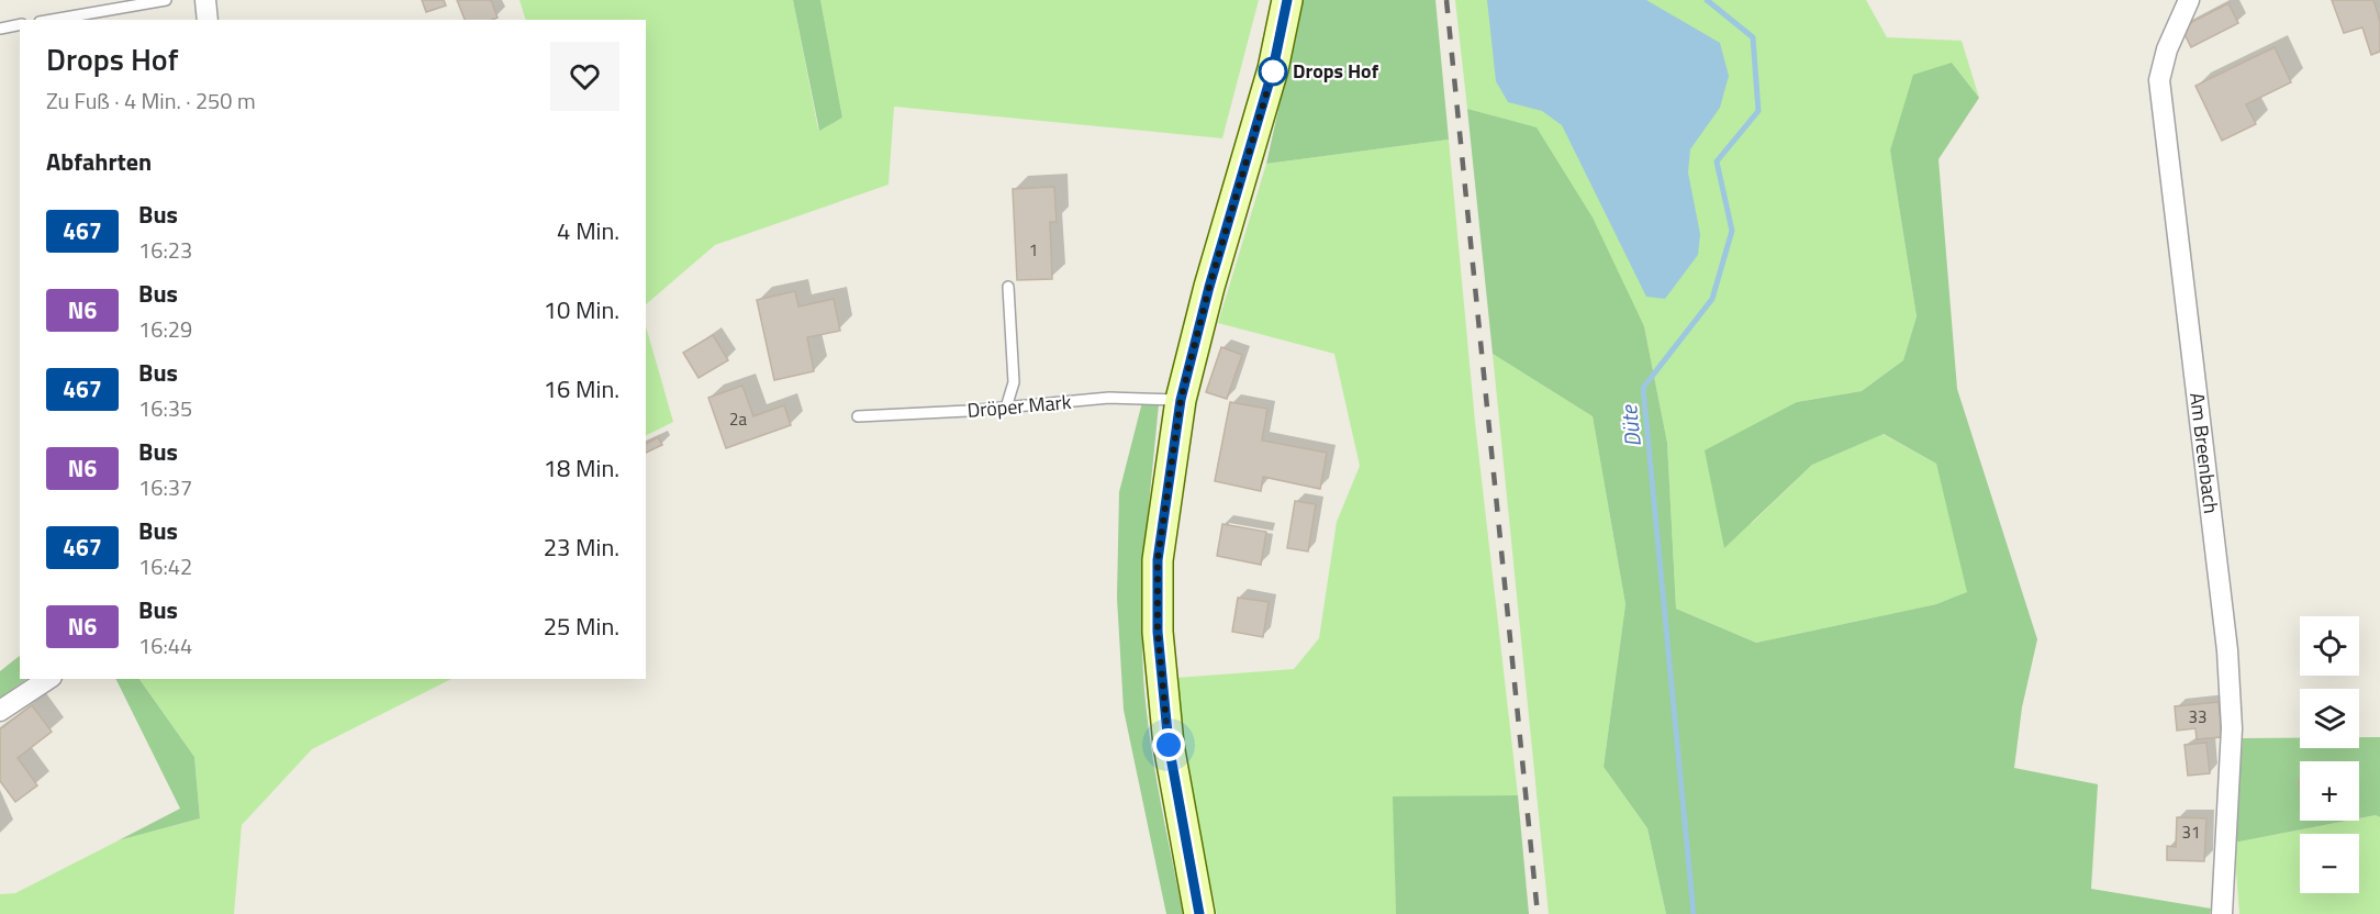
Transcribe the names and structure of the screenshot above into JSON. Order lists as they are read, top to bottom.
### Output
{
  "streets": {
    "street": ["Am Breenbach"],
    "lane": ["Dröper Mark"]
  },
  "water": ["Düte"],
  "places": ["Drops Hof"],
  "lines": ["bus line 467"],
  "house_numbers": [
    "1",
    "2a",
    "33",
    "31"
  ],
  "page": {
    "heading": [
      ["Drops Hof", "Zu Fuß · 4 Min. · 250 m"],
      "Abfahrten"
    ],
    "list": [
      {
        "mark": "467",
        "name": "Bus",
        "note": "16:23",
        "value": "4 Min."
      },
      {
        "mark": "N6",
        "name": "Bus",
        "note": "16:29",
        "value": "10 Min."
      },
      {
        "mark": "467",
        "name": "Bus",
        "note": "16:35",
        "value": "16 Min."
      },
      {
        "mark": "N6",
        "name": "Bus",
        "note": "16:37",
        "value": "18 Min."
      },
      {
        "mark": "467",
        "name": "Bus",
        "note": "16:42",
        "value": "23 Min."
      },
      {
        "mark": "N6",
        "name": "Bus",
        "note": "16:44",
        "value": "25 Min."
      }
    ],
    "map_buttons": ["+", "−"]
  }
}
